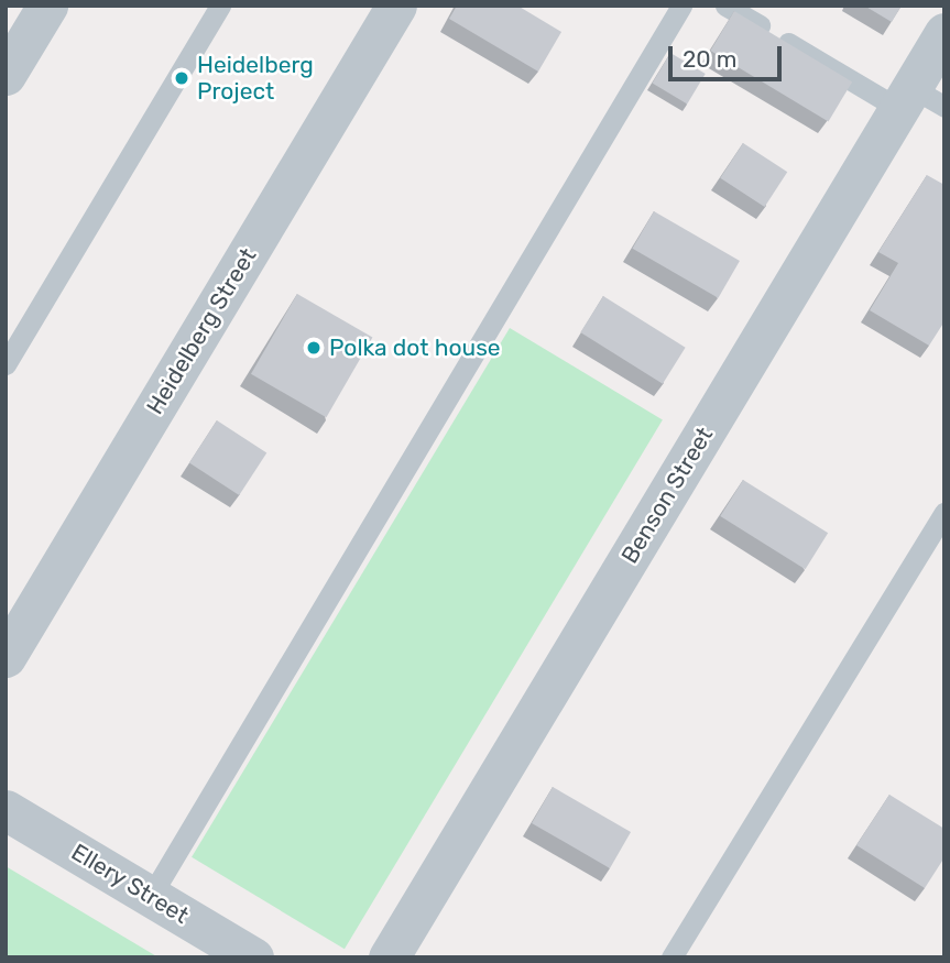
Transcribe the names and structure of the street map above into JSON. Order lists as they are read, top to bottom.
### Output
{
  "streets": {
    "street": ["Heidelberg Street", "Benson Street", "Ellery Street"]
  },
  "places": ["Heidelberg Project", "Polka dot house"],
  "scale_bar": "20 m"
}
